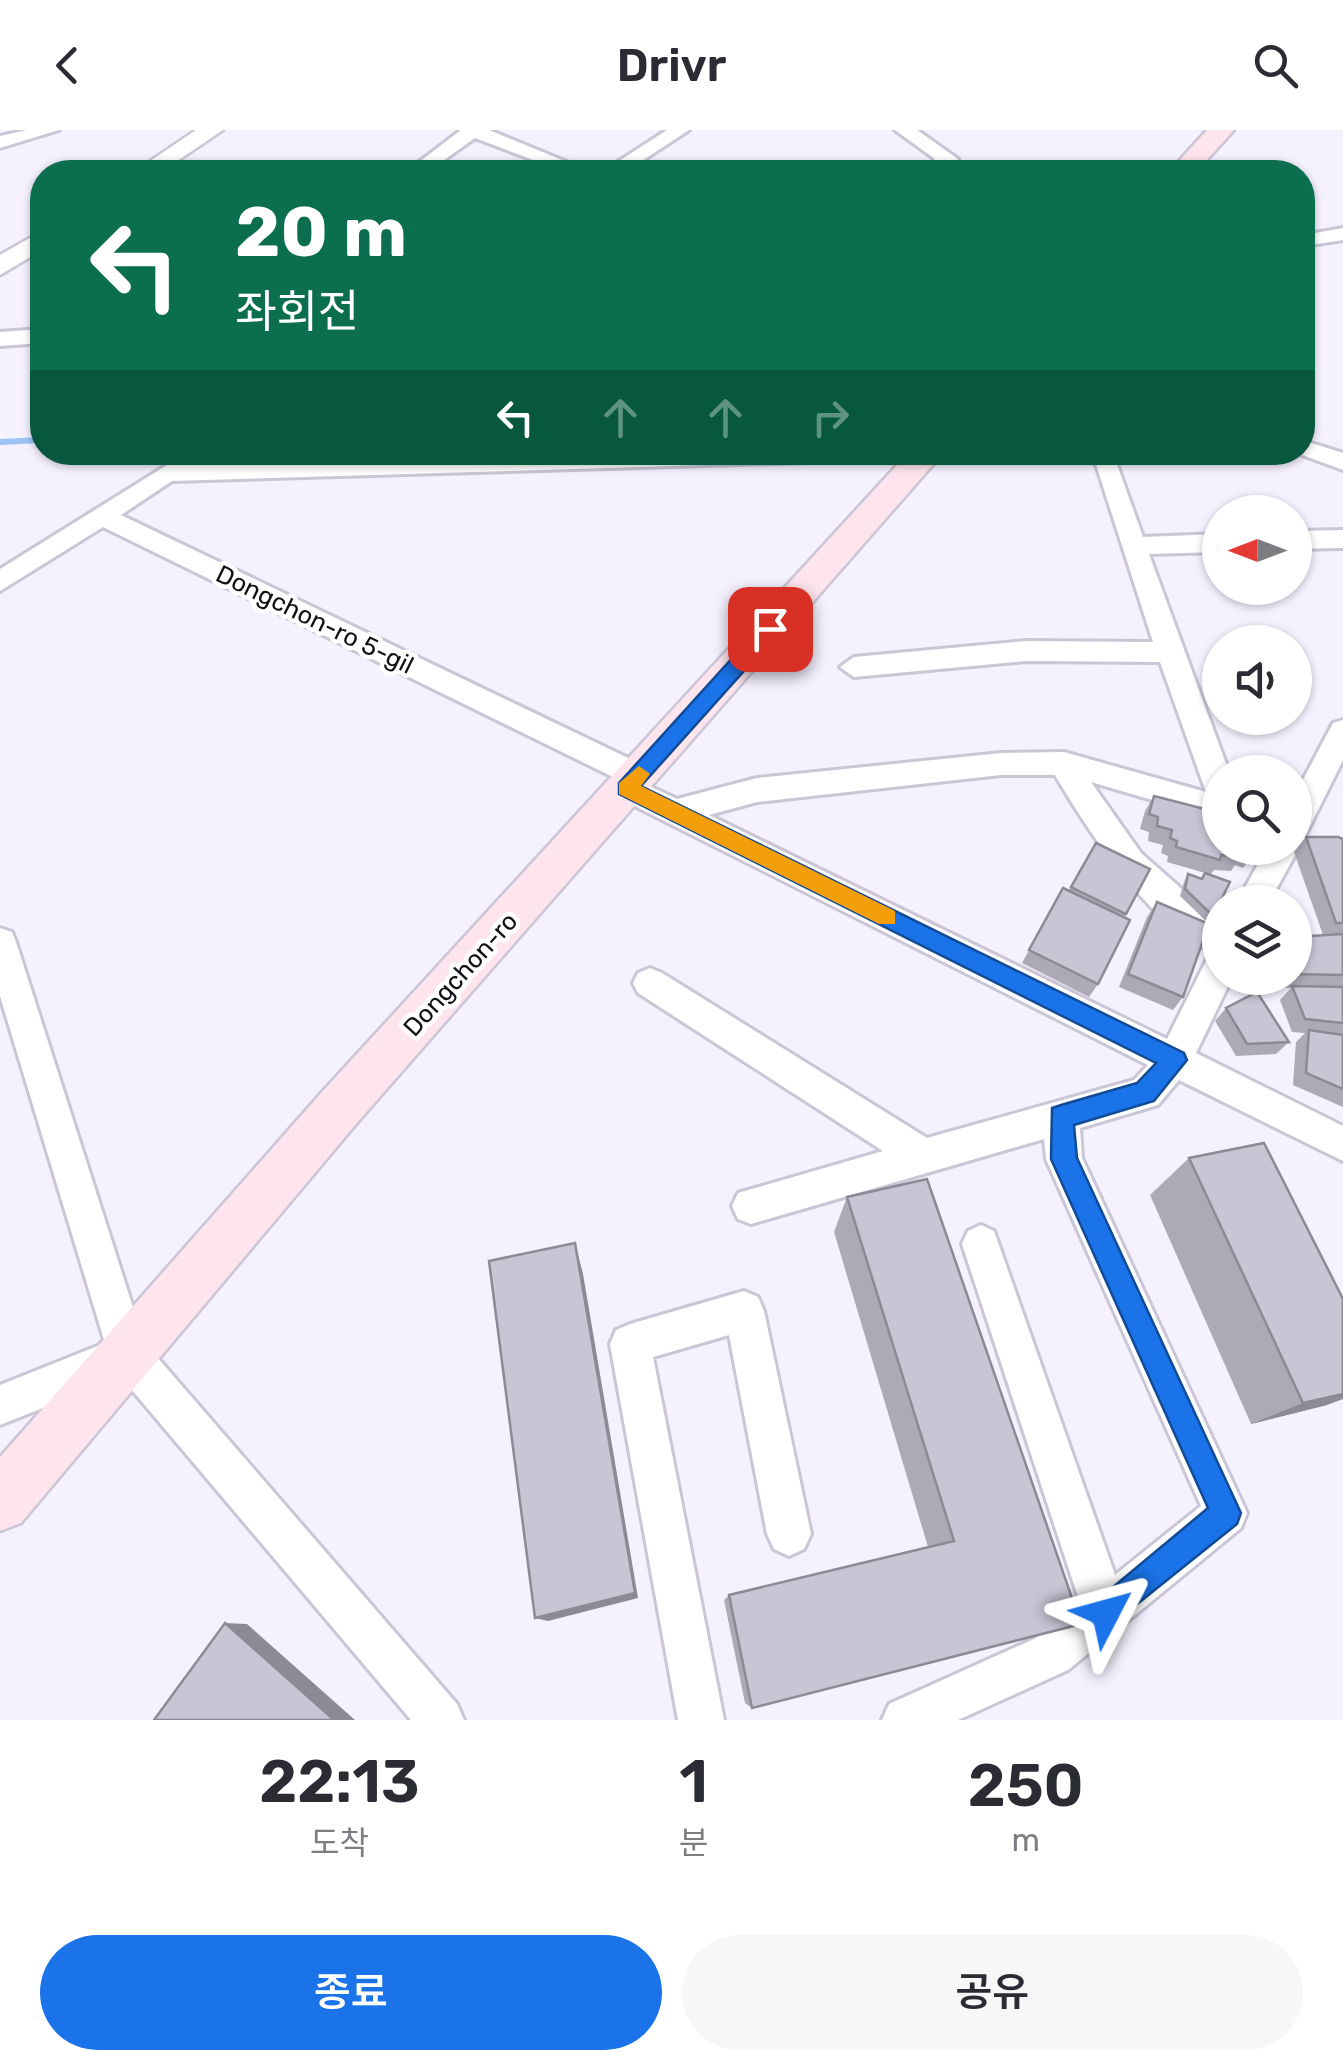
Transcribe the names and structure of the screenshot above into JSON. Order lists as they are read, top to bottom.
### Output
{
  "streets": {
    "main road": ["Dongchon-ro"],
    "street": ["Dongchon-ro 5-gil"]
  },
  "crossings": [
    ["Dongchon-ro 5-gil", "Dongchon-ro"]
  ],
  "north": "left",
  "page": {
    "header": "Drivr",
    "turn": ["20 m", "좌회전"],
    "eta": [
      "22:13",
      "도착",
      "1",
      "분",
      "250",
      "m"
    ],
    "buttons": ["종료", "공유"]
  }
}
